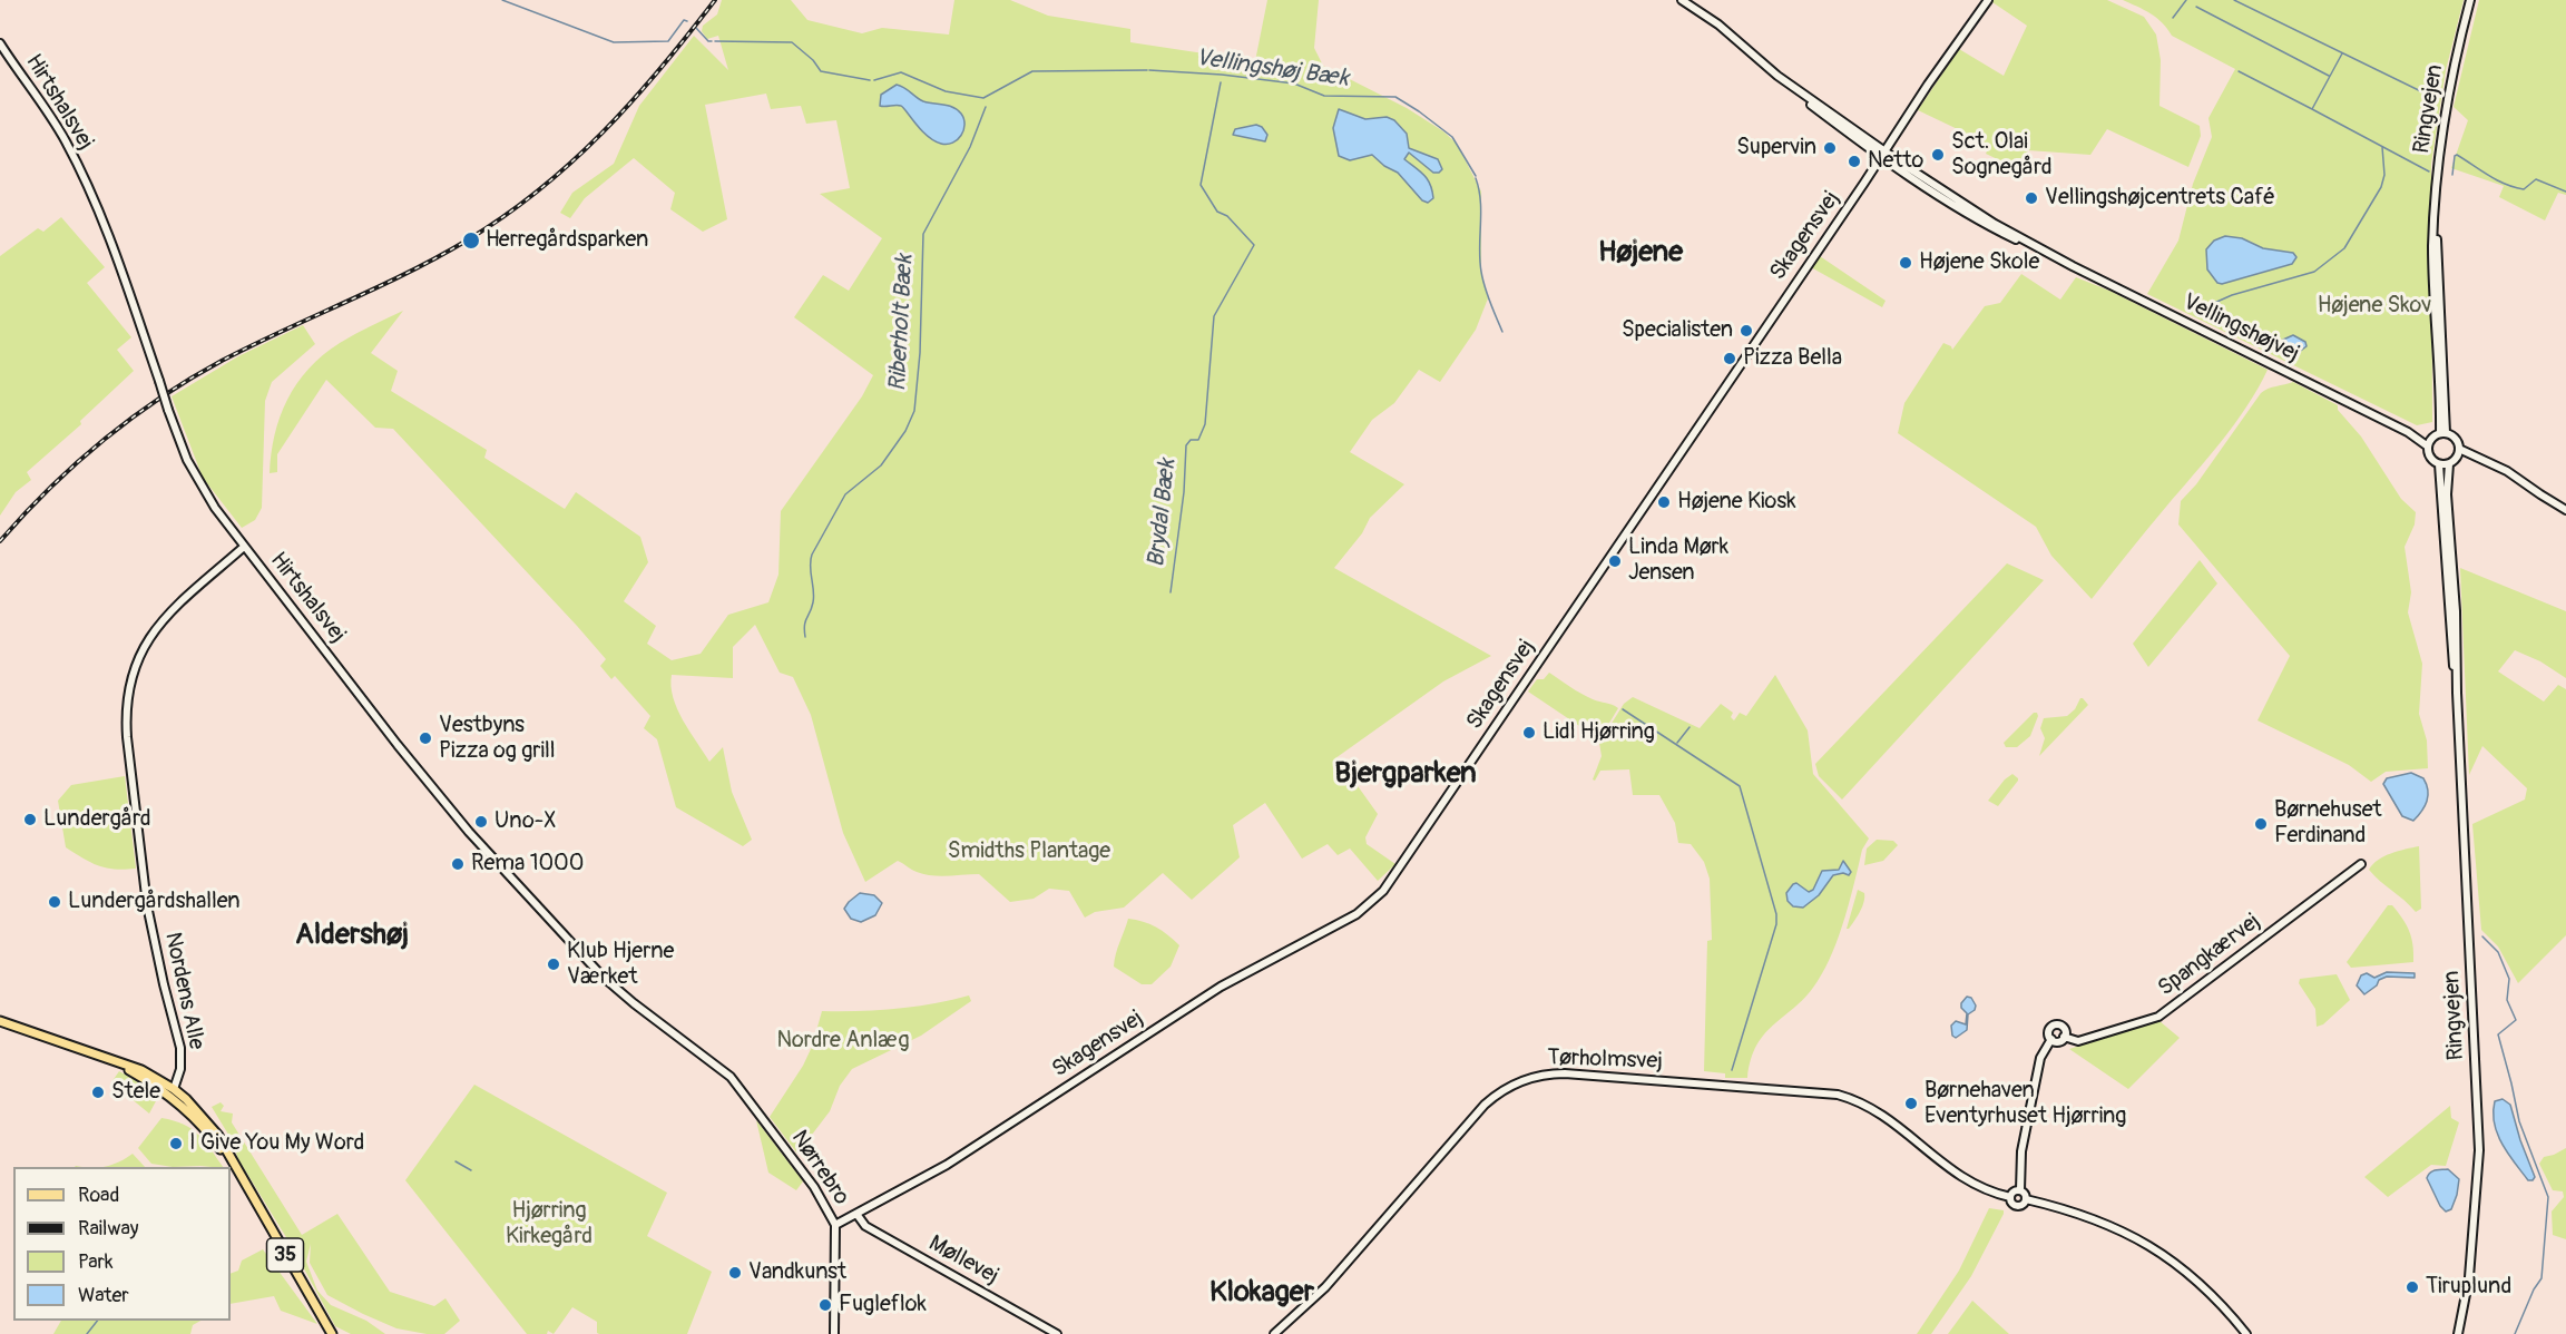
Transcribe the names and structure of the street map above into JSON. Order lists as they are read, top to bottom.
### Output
{
  "streets": {
    "main road": ["35"],
    "street": [
      "Hirtshalsvej",
      "Ringvejen",
      "Skagensvej",
      "Vellingshøjvej",
      "Spangkærvej",
      "Nordens Alle",
      "Tørholmsvej",
      "Nørrebro",
      "Møllevej"
    ]
  },
  "crossings": [
    ["Hirtshalsvej", "Nordens Alle"],
    ["Hirtshalsvej", "Nørrebro"],
    ["Ringvejen", "Vellingshøjvej"],
    ["Skagensvej", "Vellingshøjvej"],
    ["Skagensvej", "Nørrebro"],
    ["Skagensvej", "Møllevej"],
    ["Nordens Alle", "35"]
  ],
  "districts": [
    "Højene",
    "Bjergparken",
    "Aldershøj",
    "Klokager"
  ],
  "water": ["Vellingshøj Bæk", "Riberholt Bæk", "Brydal Bæk"],
  "parks": [
    "Højene Skov",
    "Smidths Plantage",
    "Nordre Anlæg",
    "Hjørring Kirkegård"
  ],
  "places": [
    "Supervin",
    "Sct. Olai Sognegård",
    "Netto",
    "Vellingshøjcentrets Café",
    "Herregårdsparken",
    "Højene Skole",
    "Specialisten",
    "Pizza Bella",
    "Højene Kiosk",
    "Linda Mørk Jensen",
    "Lidl Hjørring",
    "Vestbyns Pizza og grill",
    "Lundergård",
    "Uno-X",
    "Børnehuset Ferdinand",
    "Rema 1000",
    "Lundergårdshallen",
    "Klub Hjerne Værket",
    "Stele",
    "Børnehaven Eventyrhuset Hjørring",
    "I Give You My Word",
    "Vandkunst",
    "Tiruplund",
    "Fugleflok"
  ],
  "legend": [
    "Road",
    "Railway",
    "Park",
    "Water"
  ]
}
